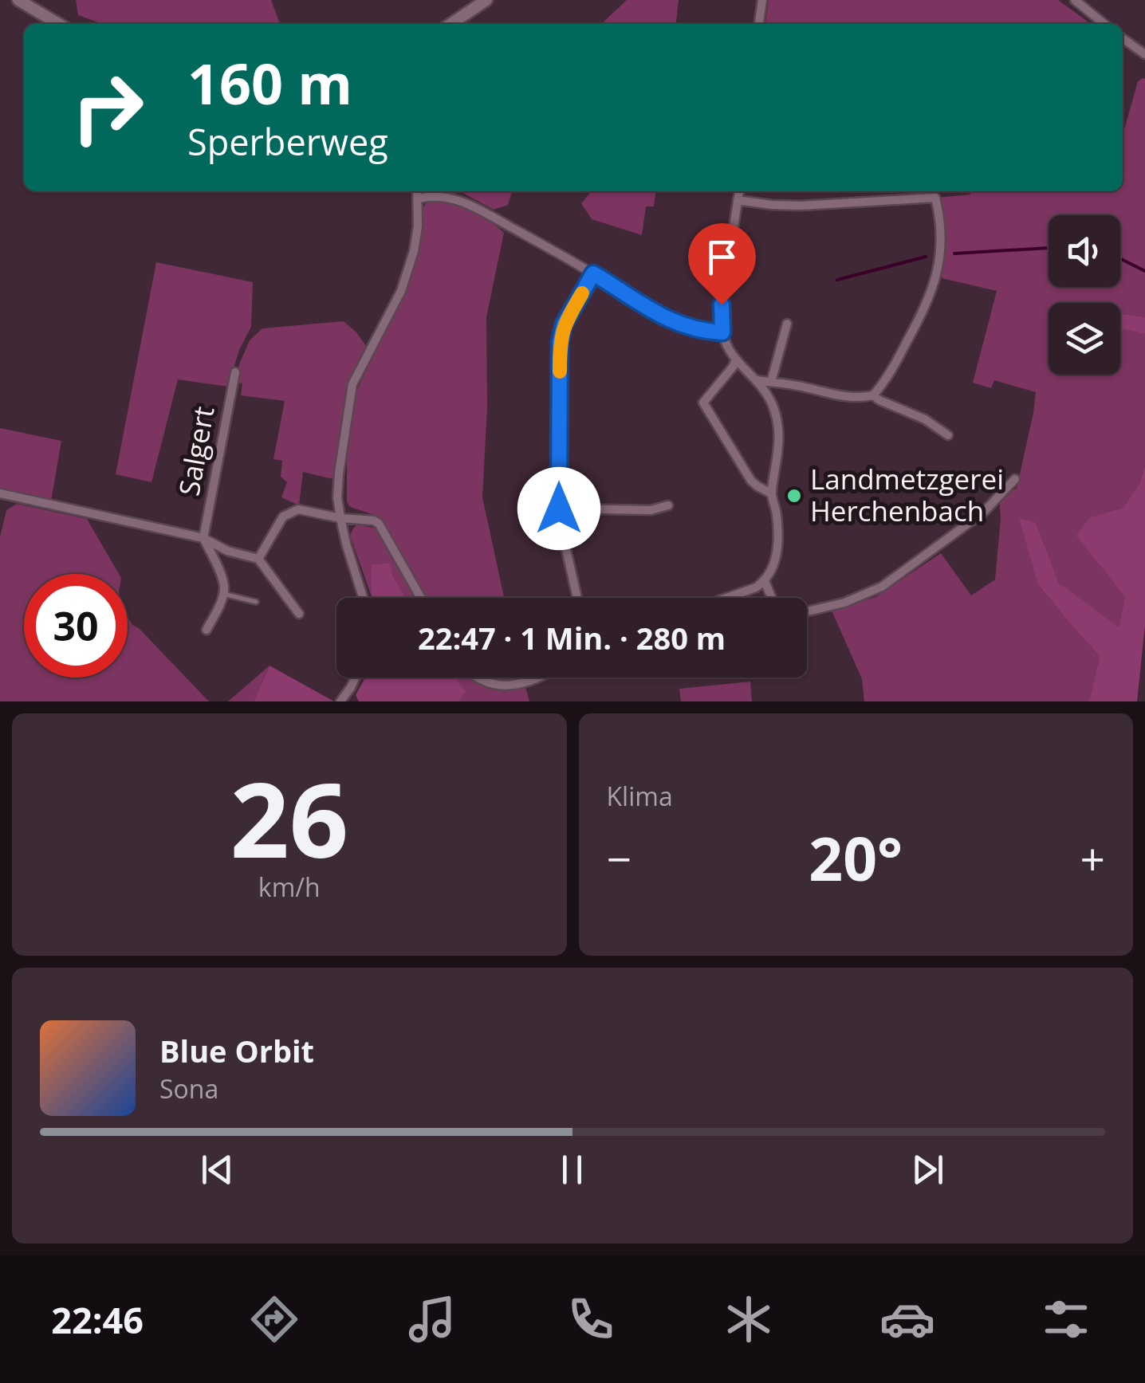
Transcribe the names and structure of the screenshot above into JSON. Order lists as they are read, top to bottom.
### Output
{
  "streets": {
    "street": ["Salgert"]
  },
  "places": ["Landmetzgerei Herchenbach"],
  "page": {
    "turn": ["160 m", "Sperberweg"],
    "limit": "30",
    "trip": "22:47 · 1 Min. · 280 m",
    "tile": [
      ["26", "km/h"],
      "Klima"
    ],
    "heat": ["−", "20°", "+"],
    "song": ["Blue Orbit", "Sona"],
    "tabs": "22:46"
  }
}
